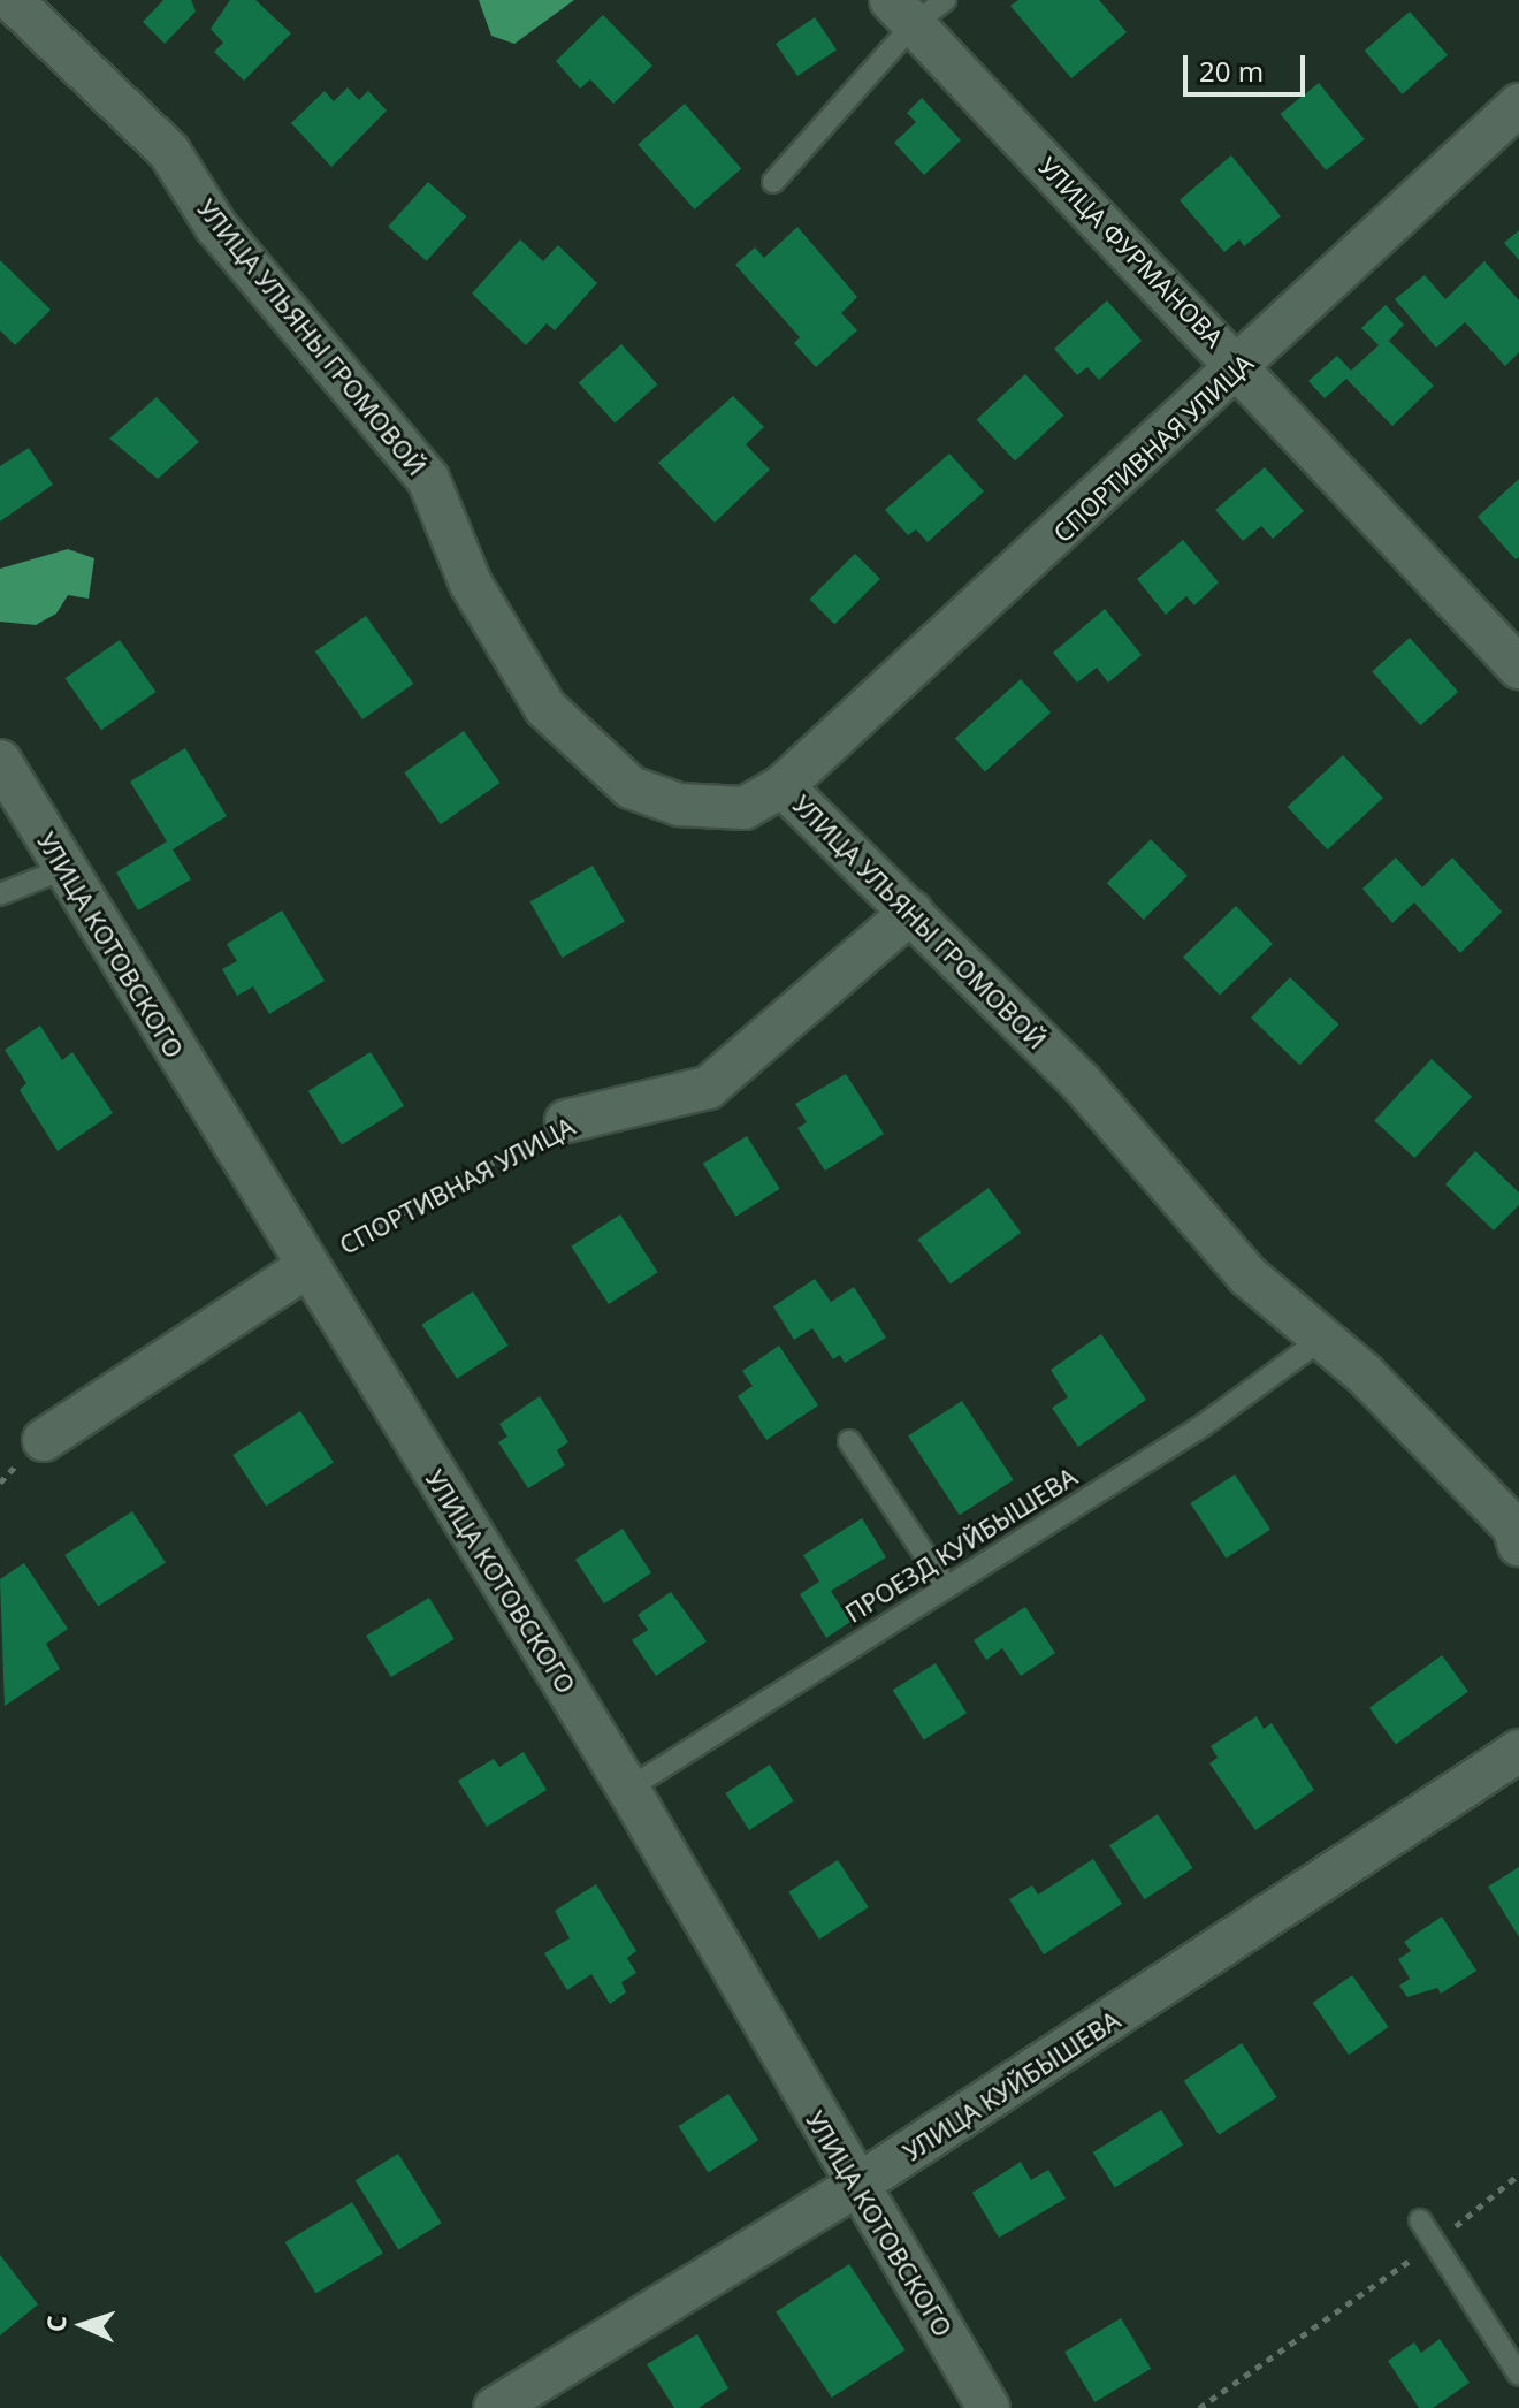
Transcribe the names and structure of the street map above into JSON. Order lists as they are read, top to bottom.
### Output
{
  "streets": {
    "street": [
      "УЛИЦА ФУРМАНОВА",
      "УЛИЦА УЛЬЯНЫ ГРОМОВОЙ",
      "СПОРТИВНАЯ УЛИЦА",
      "УЛИЦА КОТОВСКОГО",
      "УЛИЦА КУЙБЫШЕВА"
    ],
    "lane": ["ПРОЕЗД КУЙБЫШЕВА"]
  },
  "crossings": [
    ["УЛИЦА ФУРМАНОВА", "СПОРТИВНАЯ УЛИЦА"],
    ["УЛИЦА УЛЬЯНЫ ГРОМОВОЙ", "СПОРТИВНАЯ УЛИЦА"],
    ["УЛИЦА УЛЬЯНЫ ГРОМОВОЙ", "ПРОЕЗД КУЙБЫШЕВА"],
    ["СПОРТИВНАЯ УЛИЦА", "УЛИЦА КОТОВСКОГО"],
    ["УЛИЦА КОТОВСКОГО", "ПРОЕЗД КУЙБЫШЕВА"],
    ["УЛИЦА КОТОВСКОГО", "УЛИЦА КУЙБЫШЕВА"]
  ],
  "scale_bar": "20 m",
  "north": "left"
}
